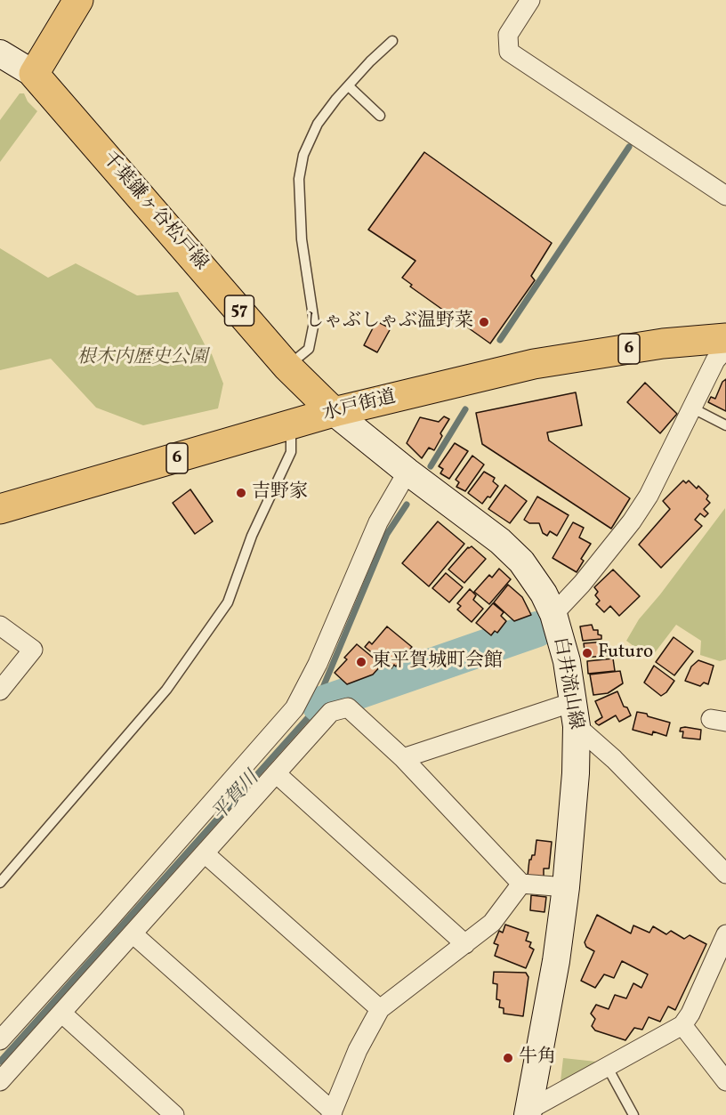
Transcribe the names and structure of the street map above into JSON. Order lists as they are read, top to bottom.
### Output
{
  "streets": {
    "main road": [
      "千葉鎌ヶ谷松戸線",
      "57",
      "6",
      "水戸街道",
      "白井流山線"
    ]
  },
  "crossings": [
    ["千葉鎌ヶ谷松戸線", "水戸街道"],
    ["千葉鎌ヶ谷松戸線", "白井流山線"],
    ["水戸街道", "白井流山線"]
  ],
  "water": ["平賀川"],
  "parks": ["根木内歴史公園"],
  "places": [
    "しゃぶしゃぶ温野菜",
    "吉野家",
    "Futuro",
    "東平賀城町会館",
    "牛角"
  ]
}
